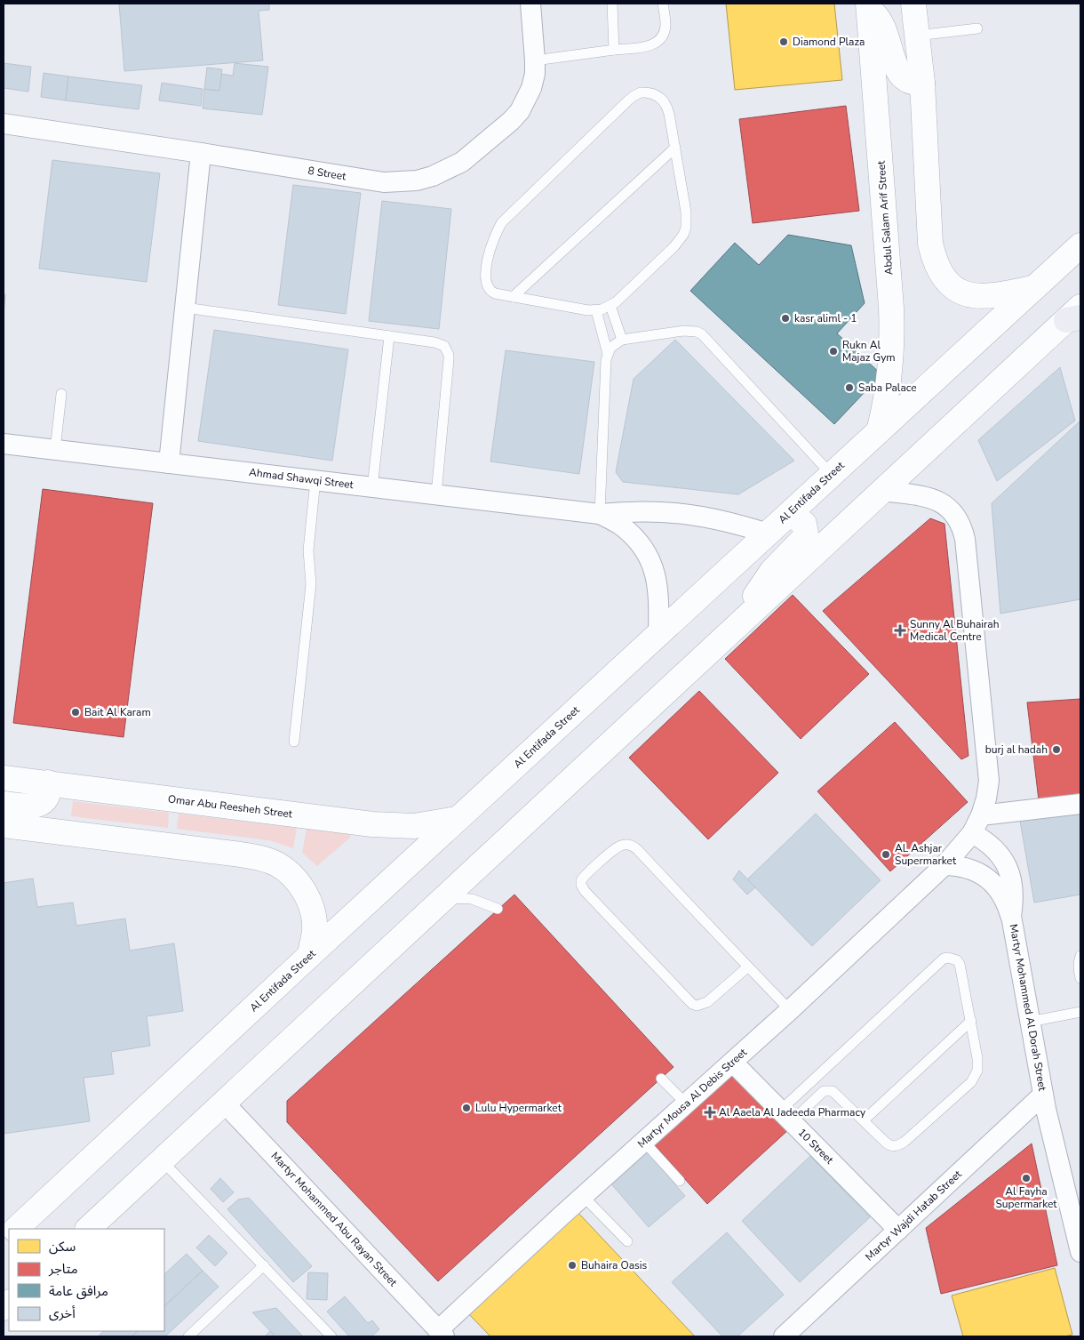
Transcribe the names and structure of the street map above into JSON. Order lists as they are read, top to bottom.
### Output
{
  "streets": {
    "main road": ["Abdul Salam Arif Street", "Al Entifada Street", "Omar Abu Reesheh Street"],
    "street": [
      "8 Street",
      "Ahmad Shawqi Street",
      "Martyr Mohammed Al Dorah Street",
      "Martyr Mousa Al Debis Street",
      "10 Street",
      "Martyr Wajdi Hatab Street",
      "Martyr Mohammed Abu Rayan Street"
    ]
  },
  "crossings": [
    ["Abdul Salam Arif Street", "Al Entifada Street"],
    ["Ahmad Shawqi Street", "Al Entifada Street"],
    ["Al Entifada Street", "Omar Abu Reesheh Street"],
    ["Martyr Mohammed Al Dorah Street", "Martyr Mousa Al Debis Street"],
    ["Martyr Mohammed Al Dorah Street", "Martyr Wajdi Hatab Street"],
    ["Martyr Mousa Al Debis Street", "10 Street"],
    ["Martyr Mousa Al Debis Street", "Martyr Mohammed Abu Rayan Street"],
    ["10 Street", "Martyr Wajdi Hatab Street"]
  ],
  "places": {
    "other": [
      "Diamond Plaza",
      "kasr aliml - 1",
      "Rukn Al Majaz Gym",
      "Saba Palace",
      "Bait Al Karam",
      "burj al hadah",
      "AL Ashjar Supermarket",
      "Lulu Hypermarket",
      "Al Fayha Supermarket",
      "Buhaira Oasis"
    ],
    "health": ["Sunny Al Buhairah Medical Centre", "Al Aaela Al Jadeeda Pharmacy"]
  },
  "legend": [
    "سكن",
    "متاجر",
    "مرافق عامة",
    "أخرى"
  ]
}
